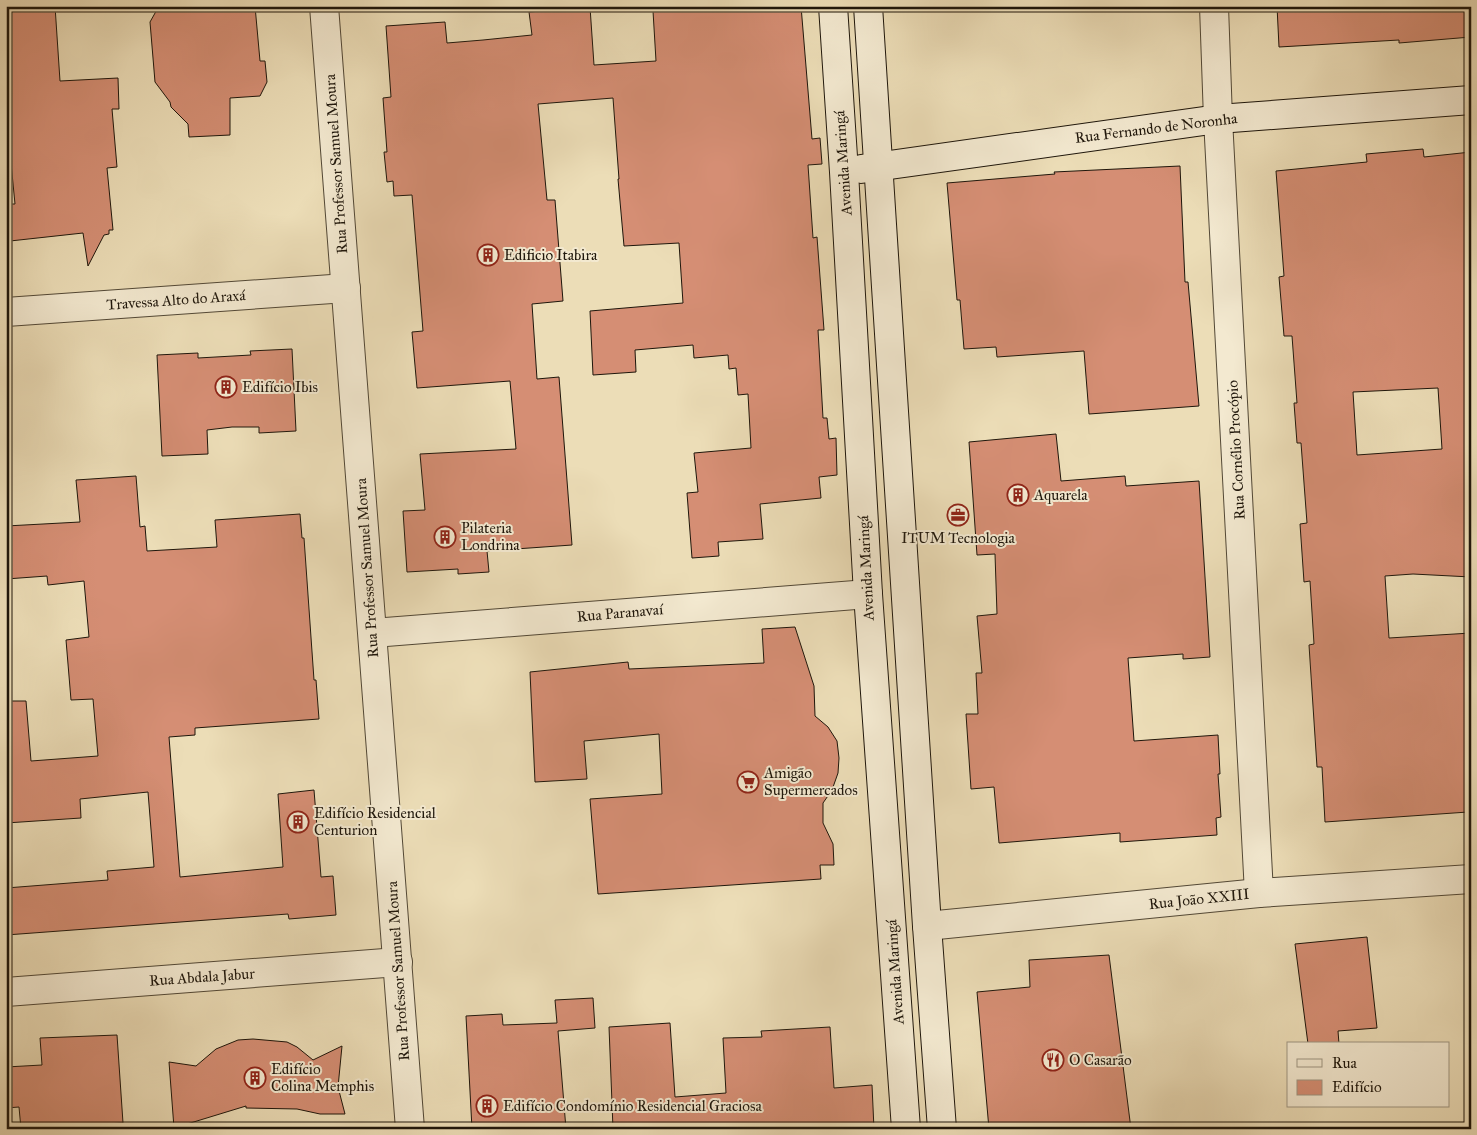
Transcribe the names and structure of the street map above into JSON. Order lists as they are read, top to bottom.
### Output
{
  "streets": {
    "street": [
      "Rua Fernando de Noronha",
      "Avenida Maringá",
      "Rua Professor Samuel Moura",
      "Travessa Alto do Araxá",
      "Rua Cornélio Procópio",
      "Rua Paranavaí",
      "Rua João XXIII",
      "Rua Abdala Jabur"
    ]
  },
  "crossings": [
    ["Rua Fernando de Noronha", "Avenida Maringá"],
    ["Rua Fernando de Noronha", "Rua Cornélio Procópio"],
    ["Avenida Maringá", "Rua Paranavaí"],
    ["Rua Professor Samuel Moura", "Travessa Alto do Araxá"],
    ["Rua Professor Samuel Moura", "Rua Paranavaí"],
    ["Rua Professor Samuel Moura", "Rua Abdala Jabur"],
    ["Rua Cornélio Procópio", "Rua João XXIII"]
  ],
  "places": {
    "building": [
      "Edificio Itabira",
      "Edifício Ibis",
      "Aquarela",
      "Pilateria Londrina",
      "Edifício Residencial Centurion",
      "Edifício Colina Memphis",
      "Edifício Condomínio Residencial Graciosa"
    ],
    "office": ["ITUM Tecnologia"],
    "supermarket": ["Amigão Supermercados"],
    "restaurant": ["O Casarão"]
  },
  "legend": ["Rua", "Edifício"]
}
